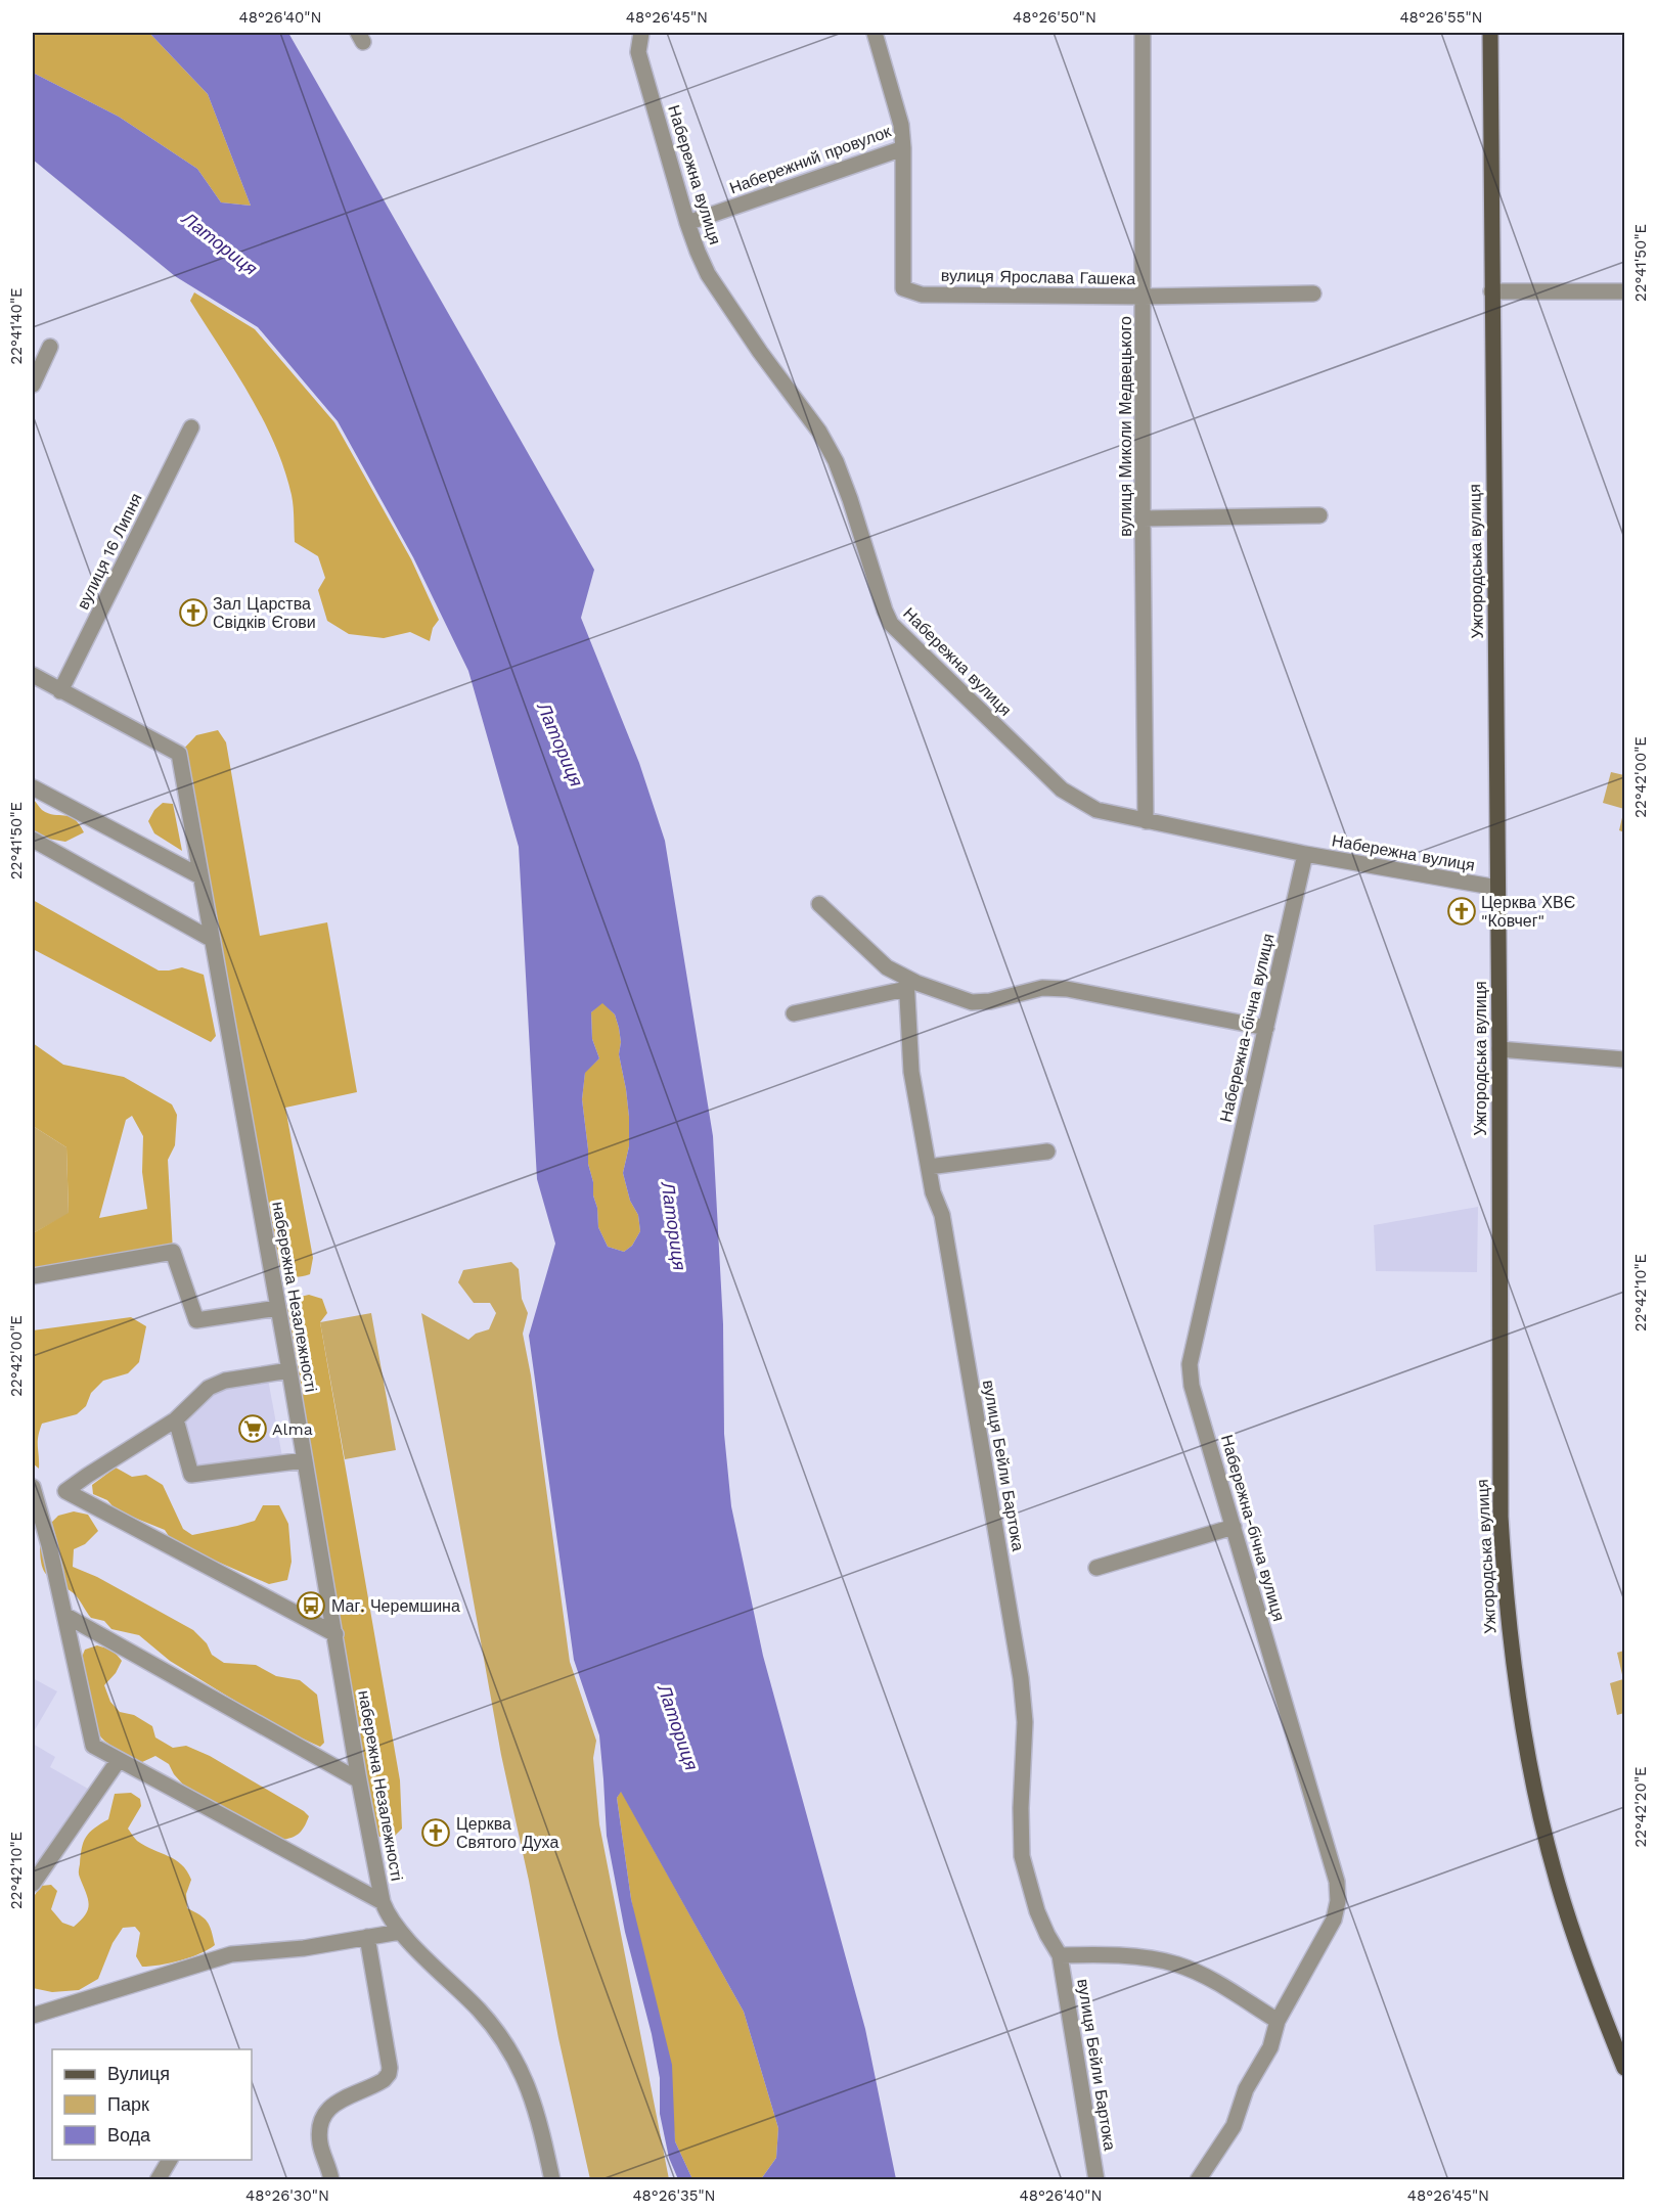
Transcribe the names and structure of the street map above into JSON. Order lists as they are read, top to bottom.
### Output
{
  "streets": {
    "main road": ["Ужгородська вулиця"],
    "street": [
      "Набережний провулок",
      "Набережна вулиця",
      "вулиця Ярослава Гашека",
      "вулиця Миколи Медвецького",
      "вулиця 16 Липня",
      "Набережна-бічна вулиця",
      "набережна Незалежності",
      "вулиця Бейли Бартока"
    ]
  },
  "crossings": [
    ["Набережний провулок", "Набережна вулиця"],
    ["Набережний провулок", "вулиця Ярослава Гашека"],
    ["Набережна вулиця", "вулиця Миколи Медвецького"],
    ["Набережна вулиця", "Ужгородська вулиця"],
    ["Набережна вулиця", "Набережна-бічна вулиця"],
    ["вулиця Ярослава Гашека", "вулиця Миколи Медвецького"],
    ["вулиця 16 Липня", "набережна Незалежності"],
    ["Набережна-бічна вулиця", "вулиця Бейли Бартока"]
  ],
  "water": ["Латориця"],
  "places": {
    "church": ["Зал Царства Свідків Єгови", "Церква ХВЄ \"Ковчег\"", "Церква Святого Духа"],
    "supermarket": ["Alma"],
    "bus stop": ["Маг. Черемшина"]
  },
  "legend": ["Вулиця", "Парк", "Вода"],
  "coordinates": [
    "48°26'40\"N",
    "48°26'45\"N",
    "48°26'50\"N",
    "48°26'55\"N",
    "22°41'50\"E",
    "22°41'40\"E",
    "22°42'00\"E",
    "22°42'10\"E",
    "22°42'20\"E",
    "48°26'30\"N",
    "48°26'35\"N"
  ]
}
